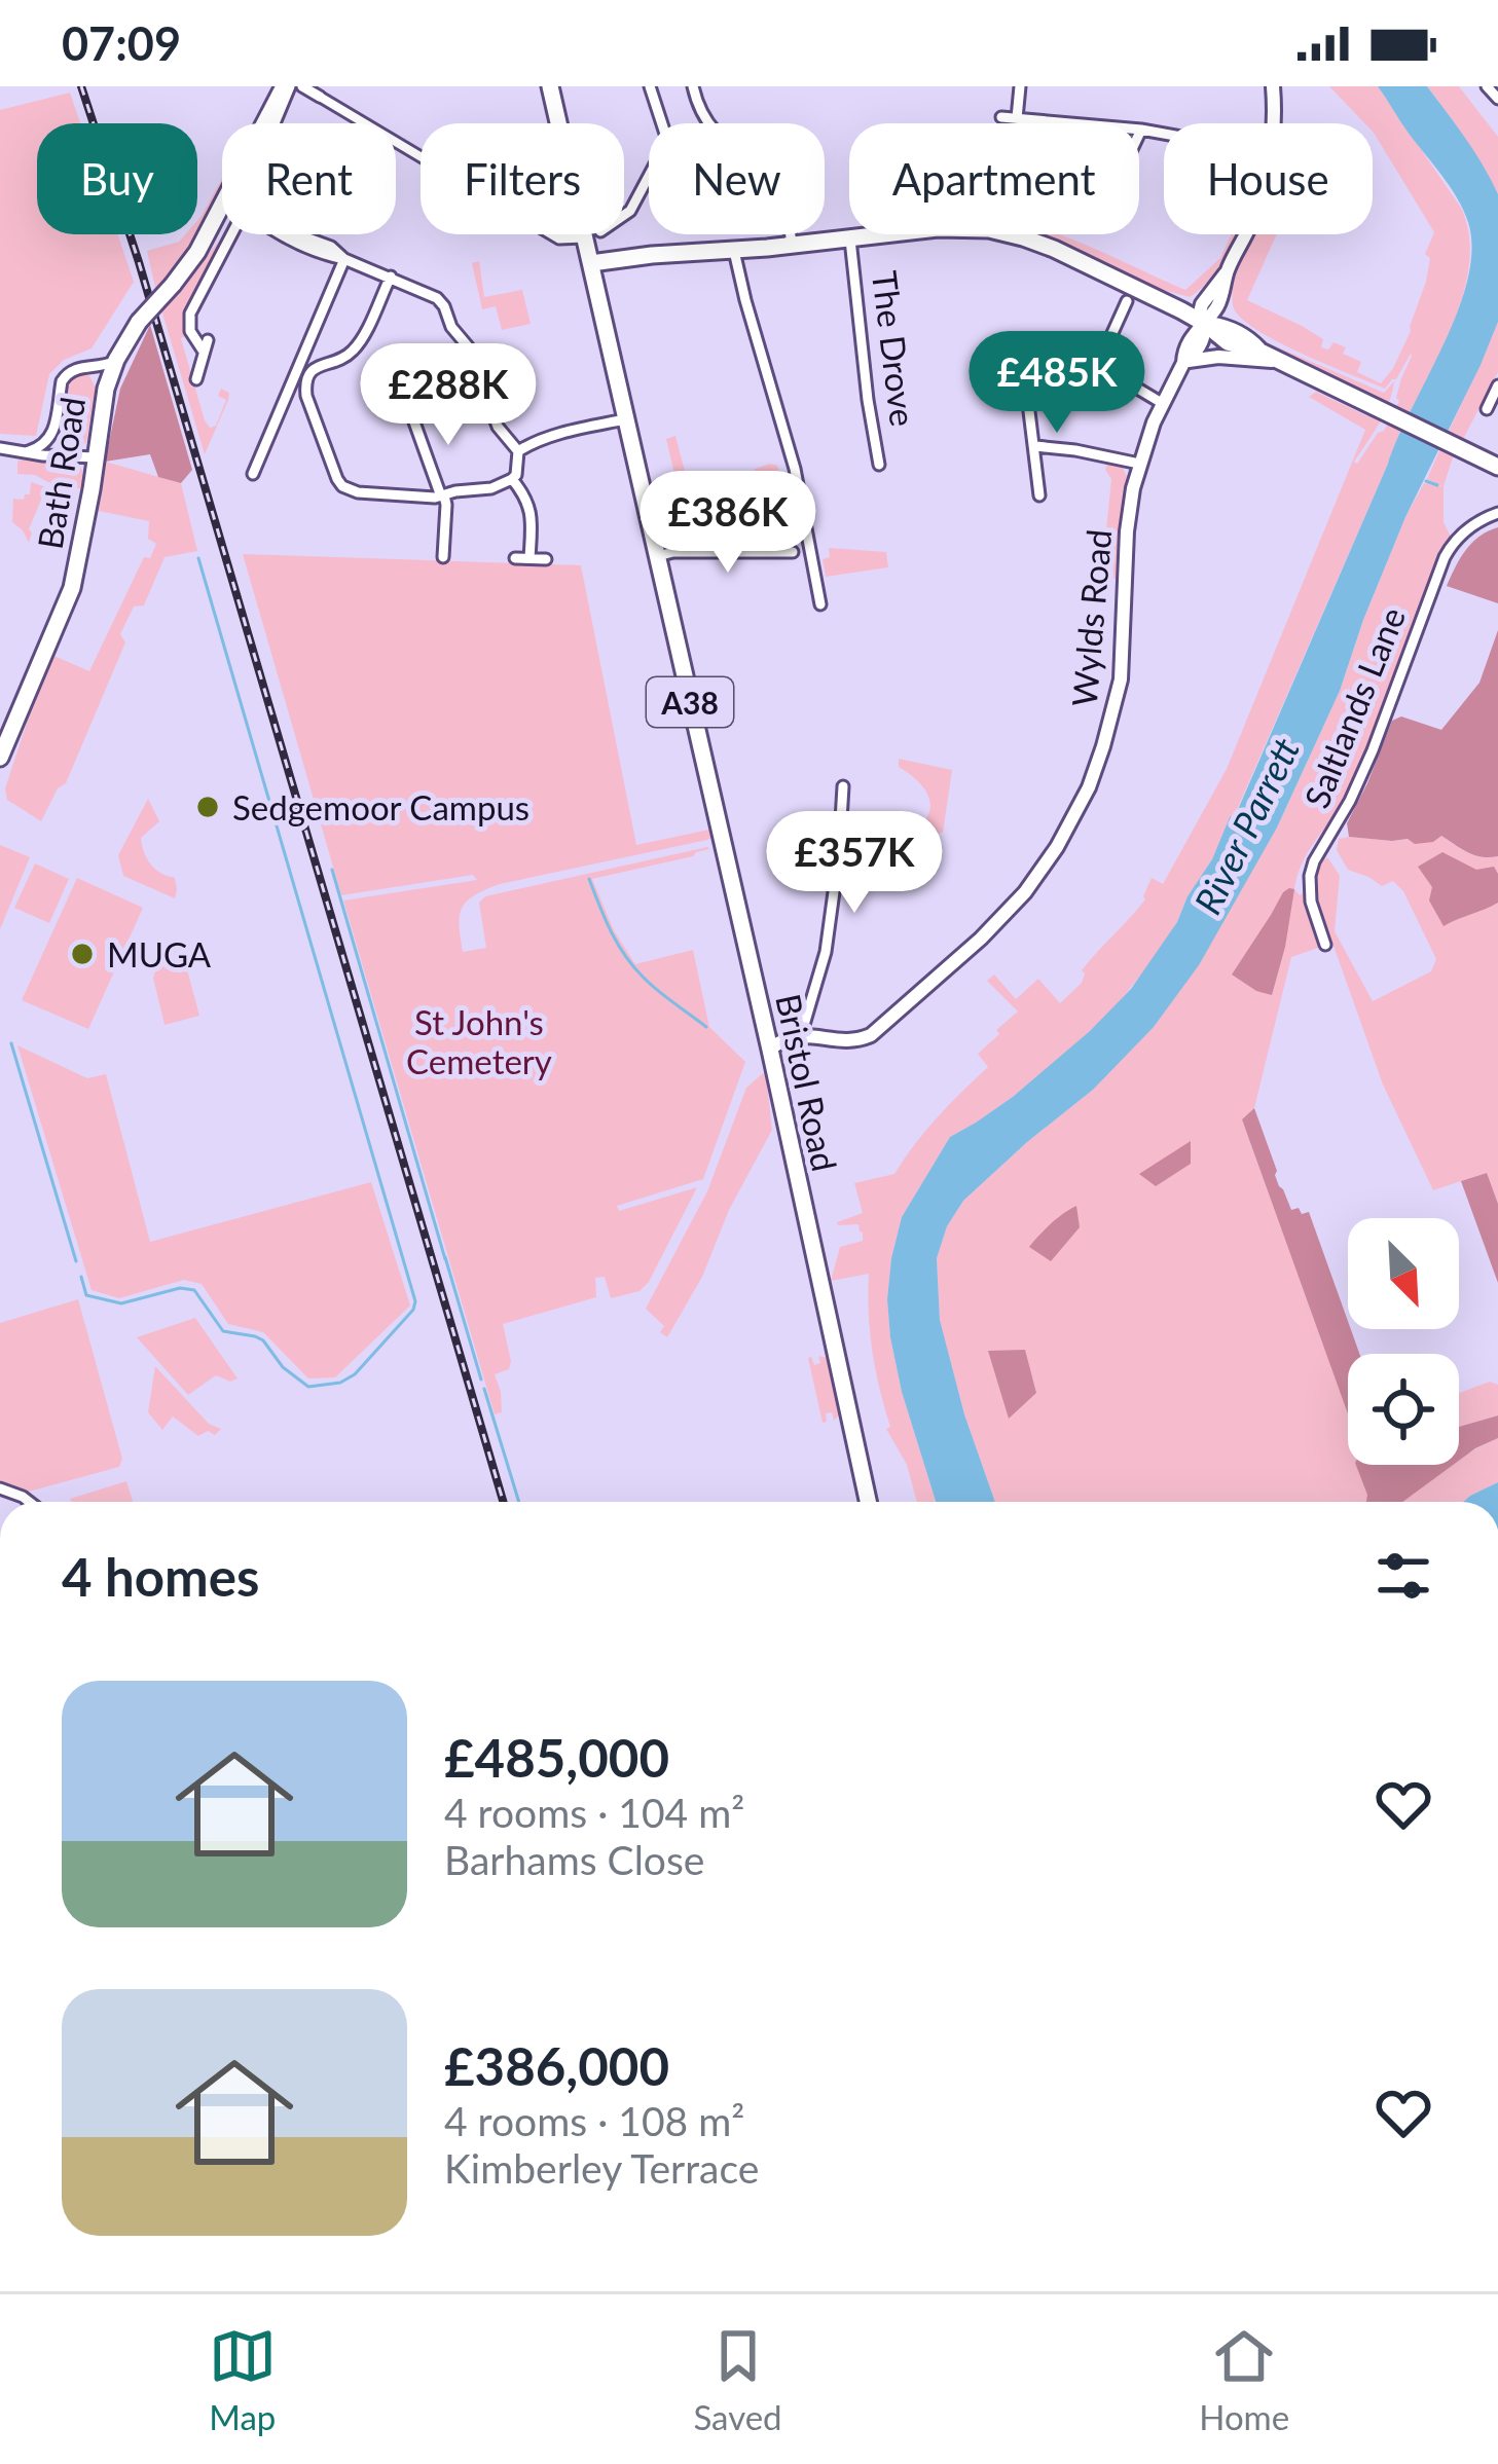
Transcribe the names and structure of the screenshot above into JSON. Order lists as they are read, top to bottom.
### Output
{
  "streets": {
    "main road": [
      "The Drove",
      "Bath Road",
      "A38",
      "Bristol Road"
    ],
    "street": ["Wylds Road", "Saltlands Lane"]
  },
  "crossings": [
    ["The Drove", "Wylds Road"],
    ["The Drove", "Bristol Road"]
  ],
  "water": ["River Parrett"],
  "parks": ["St John's Cemetery"],
  "places": ["Sedgemoor Campus", "MUGA"],
  "north": "bottom right",
  "page": {
    "status": "07:09",
    "chip": [
      "Buy",
      "Rent",
      "Filters",
      "New",
      "Apartment",
      "House"
    ],
    "price": [
      "£485K",
      "£288K",
      "£386K",
      "£357K"
    ],
    "heading": "4 homes",
    "list": [
      {
        "name": "£485,000",
        "note": "4 rooms · 104 m² · Barhams Close"
      },
      {
        "name": "£386,000",
        "note": "4 rooms · 108 m² · Kimberley Terrace"
      }
    ],
    "tabs": ["Map", "Saved", "Home"]
  }
}
